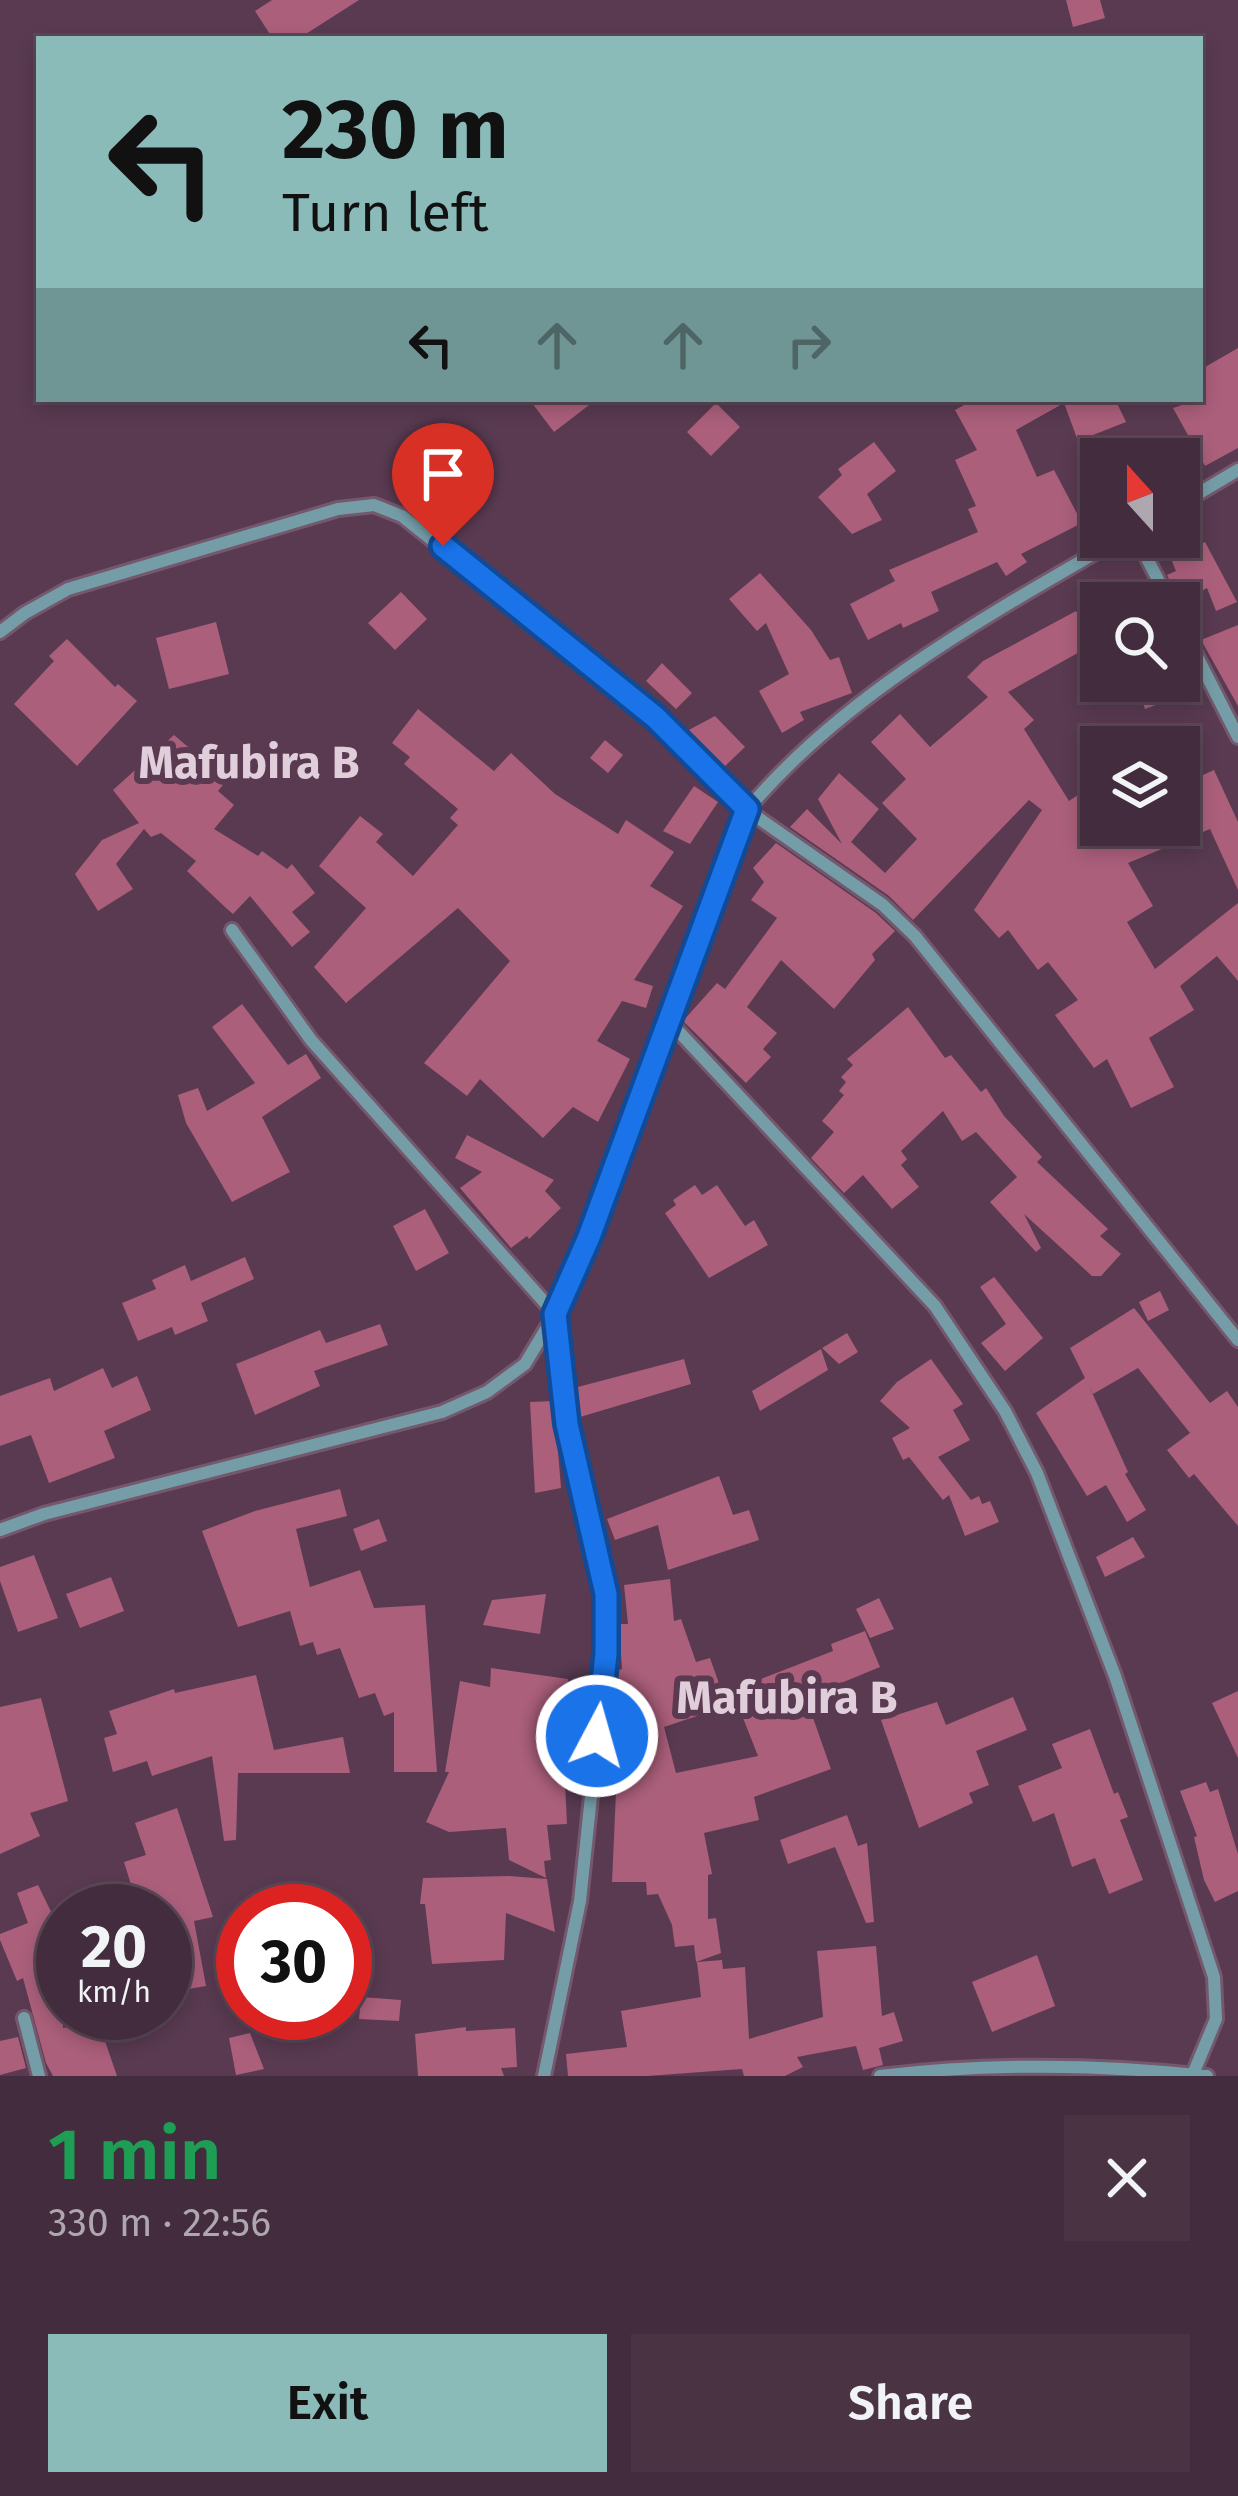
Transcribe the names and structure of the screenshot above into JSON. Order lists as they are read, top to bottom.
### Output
{
  "districts": ["Mafubira B", "Mafubira B"],
  "north": "top",
  "page": {
    "turn": ["230 m", "Turn left"],
    "speed": "20 km/h",
    "limit": "30",
    "heading": ["1 min", "330 m · 22:56"],
    "buttons": ["Exit", "Share"]
  }
}
